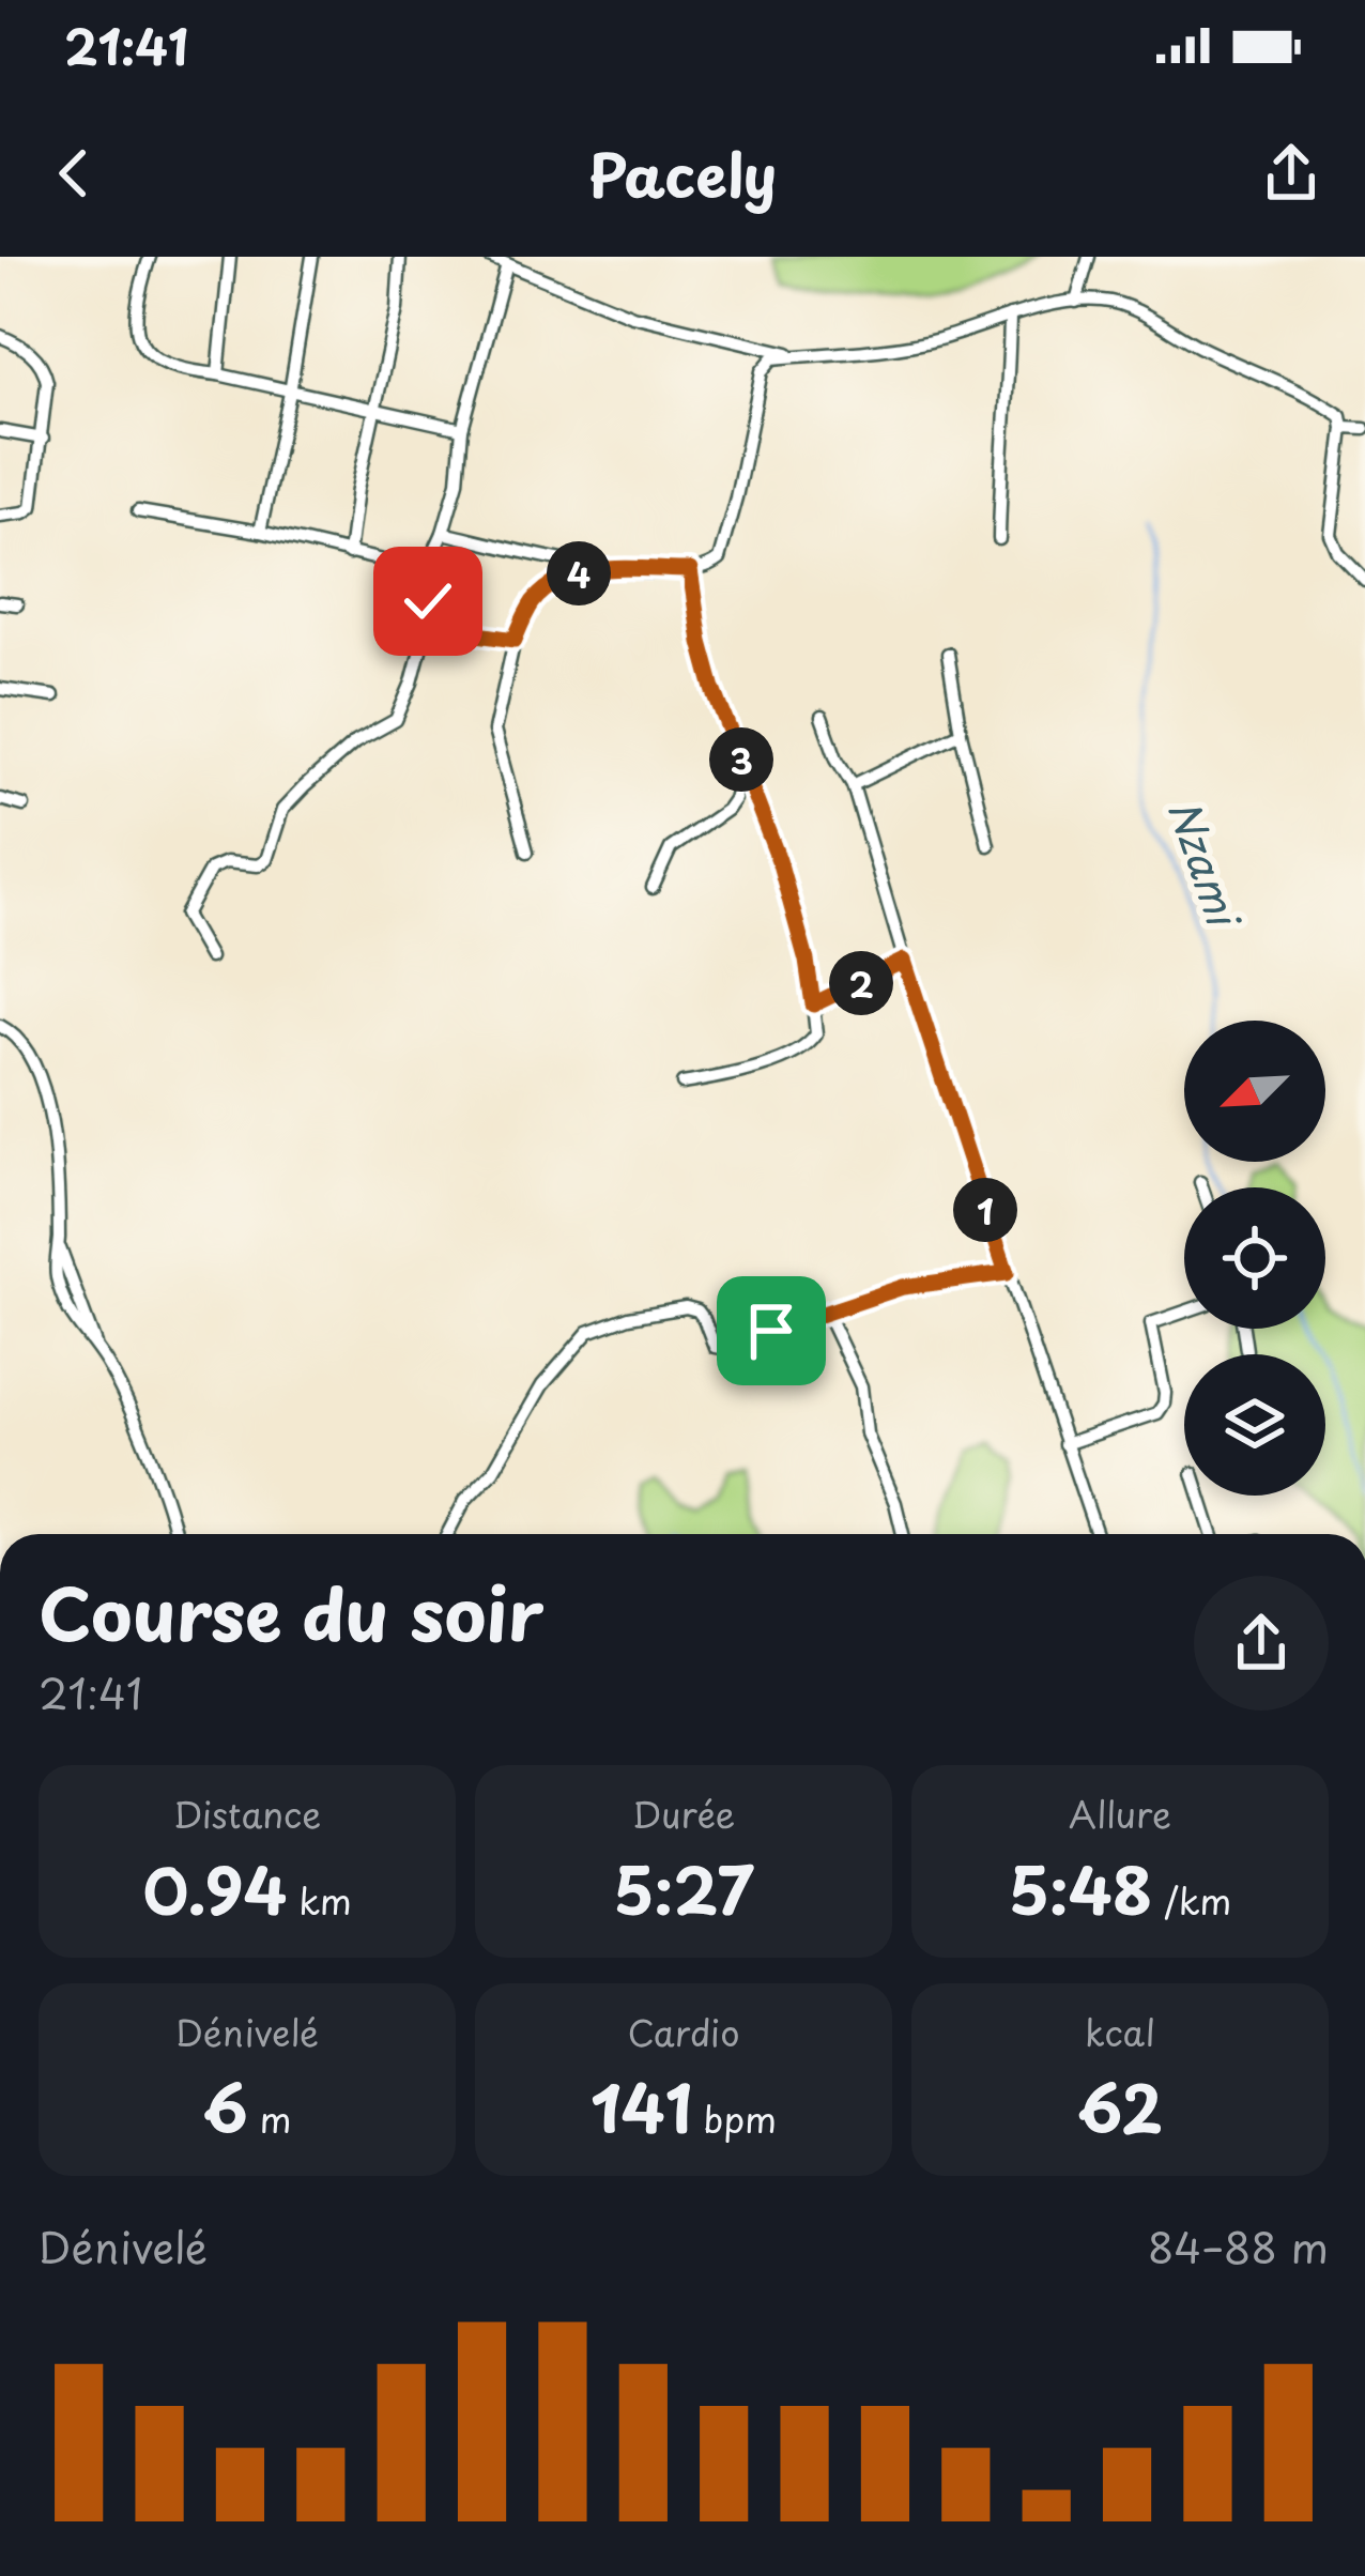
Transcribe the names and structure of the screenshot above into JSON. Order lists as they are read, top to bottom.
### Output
{
  "water": ["Nzami"],
  "north": "bottom left",
  "page": {
    "status": "21:41",
    "header": "Pacely",
    "pins": [
      "4",
      "3",
      "2",
      "1"
    ],
    "heading": ["Course du soir", "21:41"],
    "stats": [
      ["Distance", "0.94 km"],
      ["Durée", "5:27"],
      ["Allure", "5:48 /km"],
      ["Dénivelé", "6 m"],
      ["Cardio", "141 bpm"],
      ["kcal", "62"]
    ],
    "chart": ["Dénivelé", "84–88 m"]
  }
}
